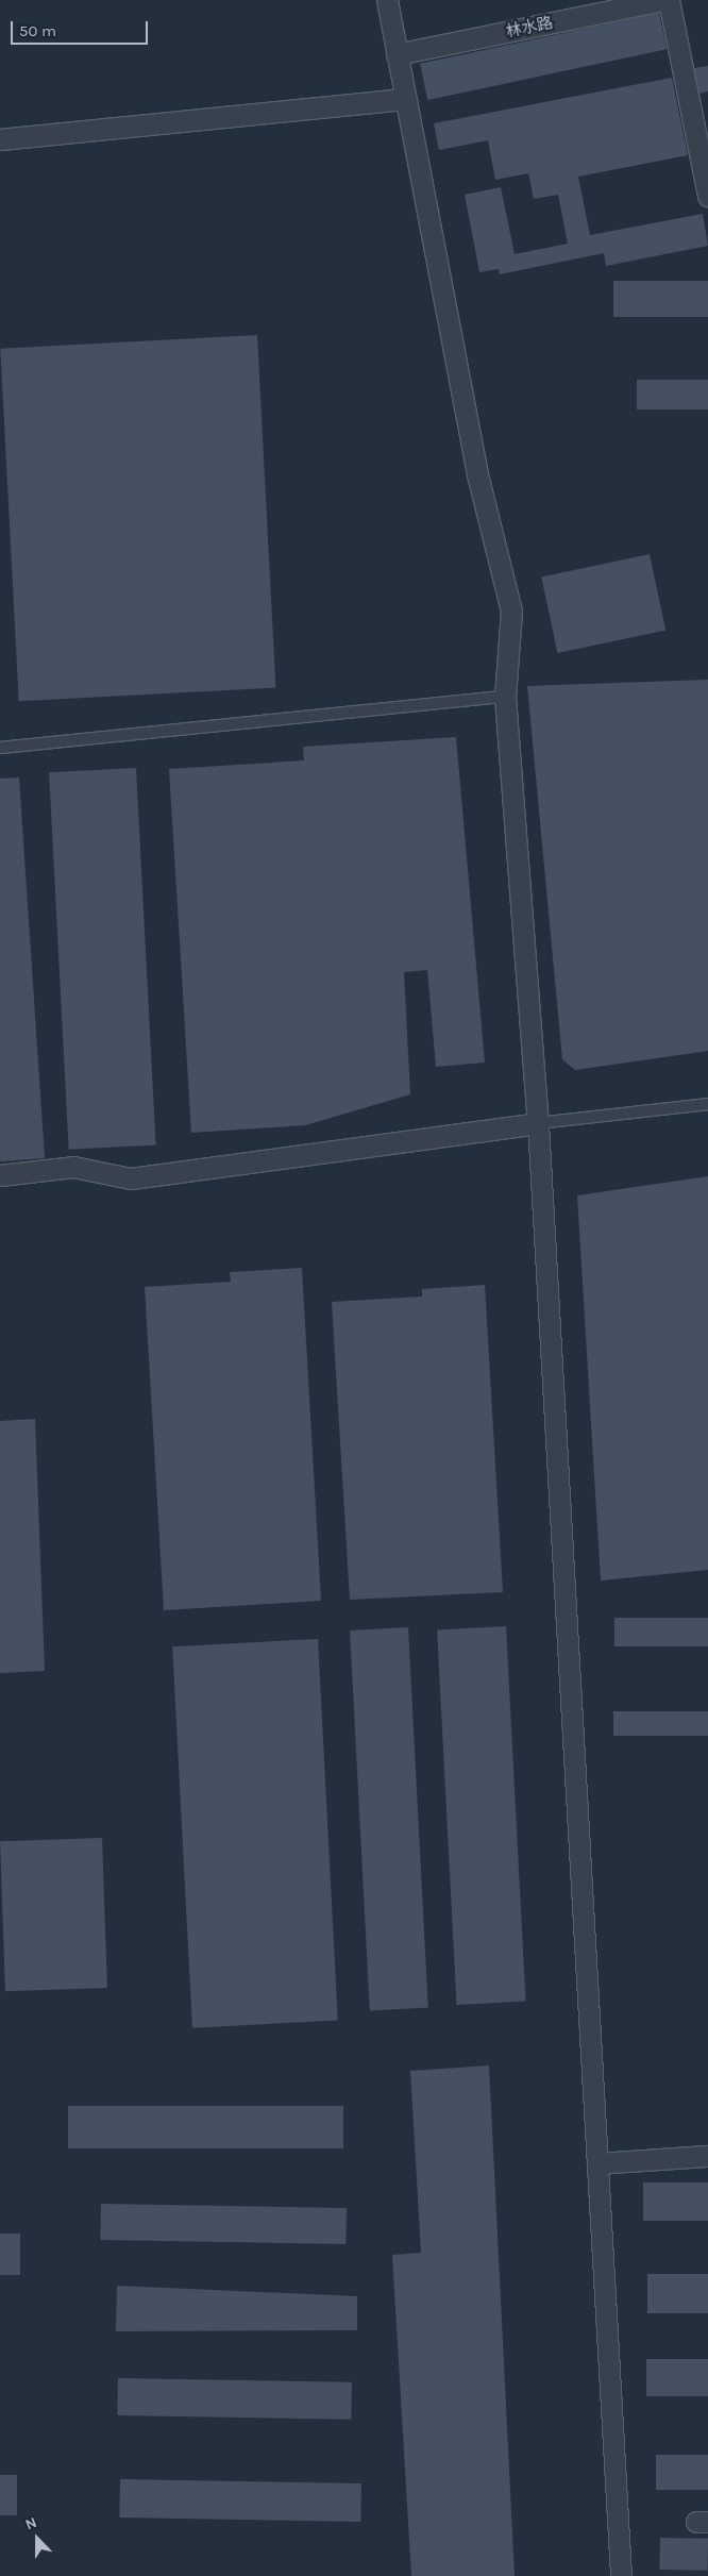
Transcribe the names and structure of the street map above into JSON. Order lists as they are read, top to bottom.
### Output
{
  "streets": {
    "street": ["林水路"]
  },
  "scale_bar": "50 m",
  "north": "top"
}
